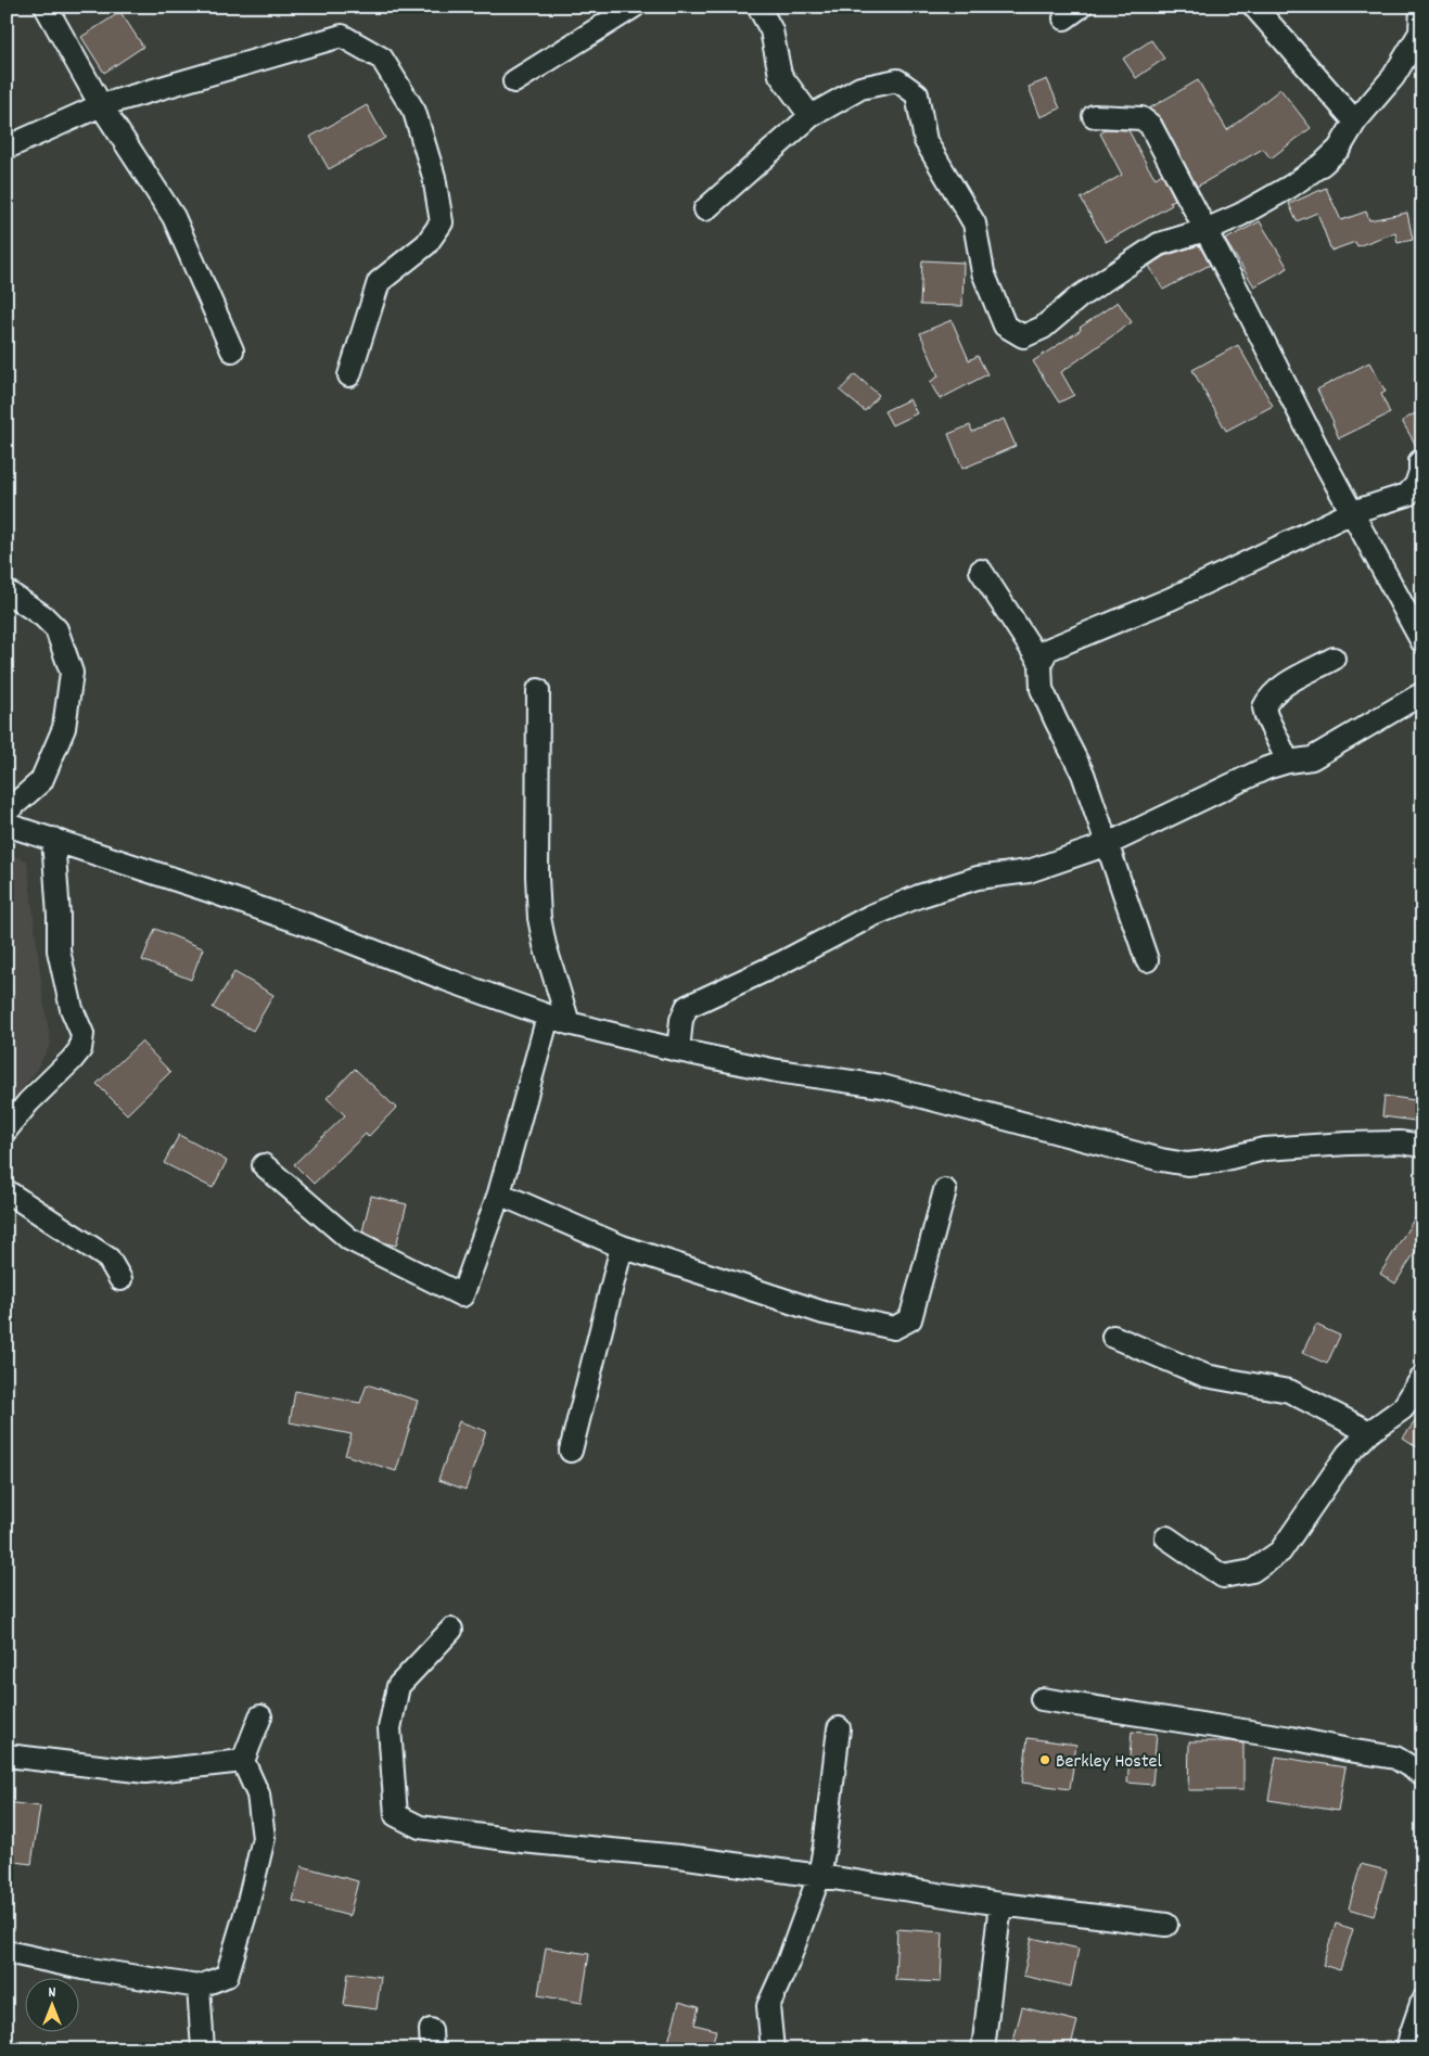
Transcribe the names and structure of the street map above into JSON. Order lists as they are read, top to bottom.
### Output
{
  "places": ["Berkley Hostel"],
  "north": "top"
}
